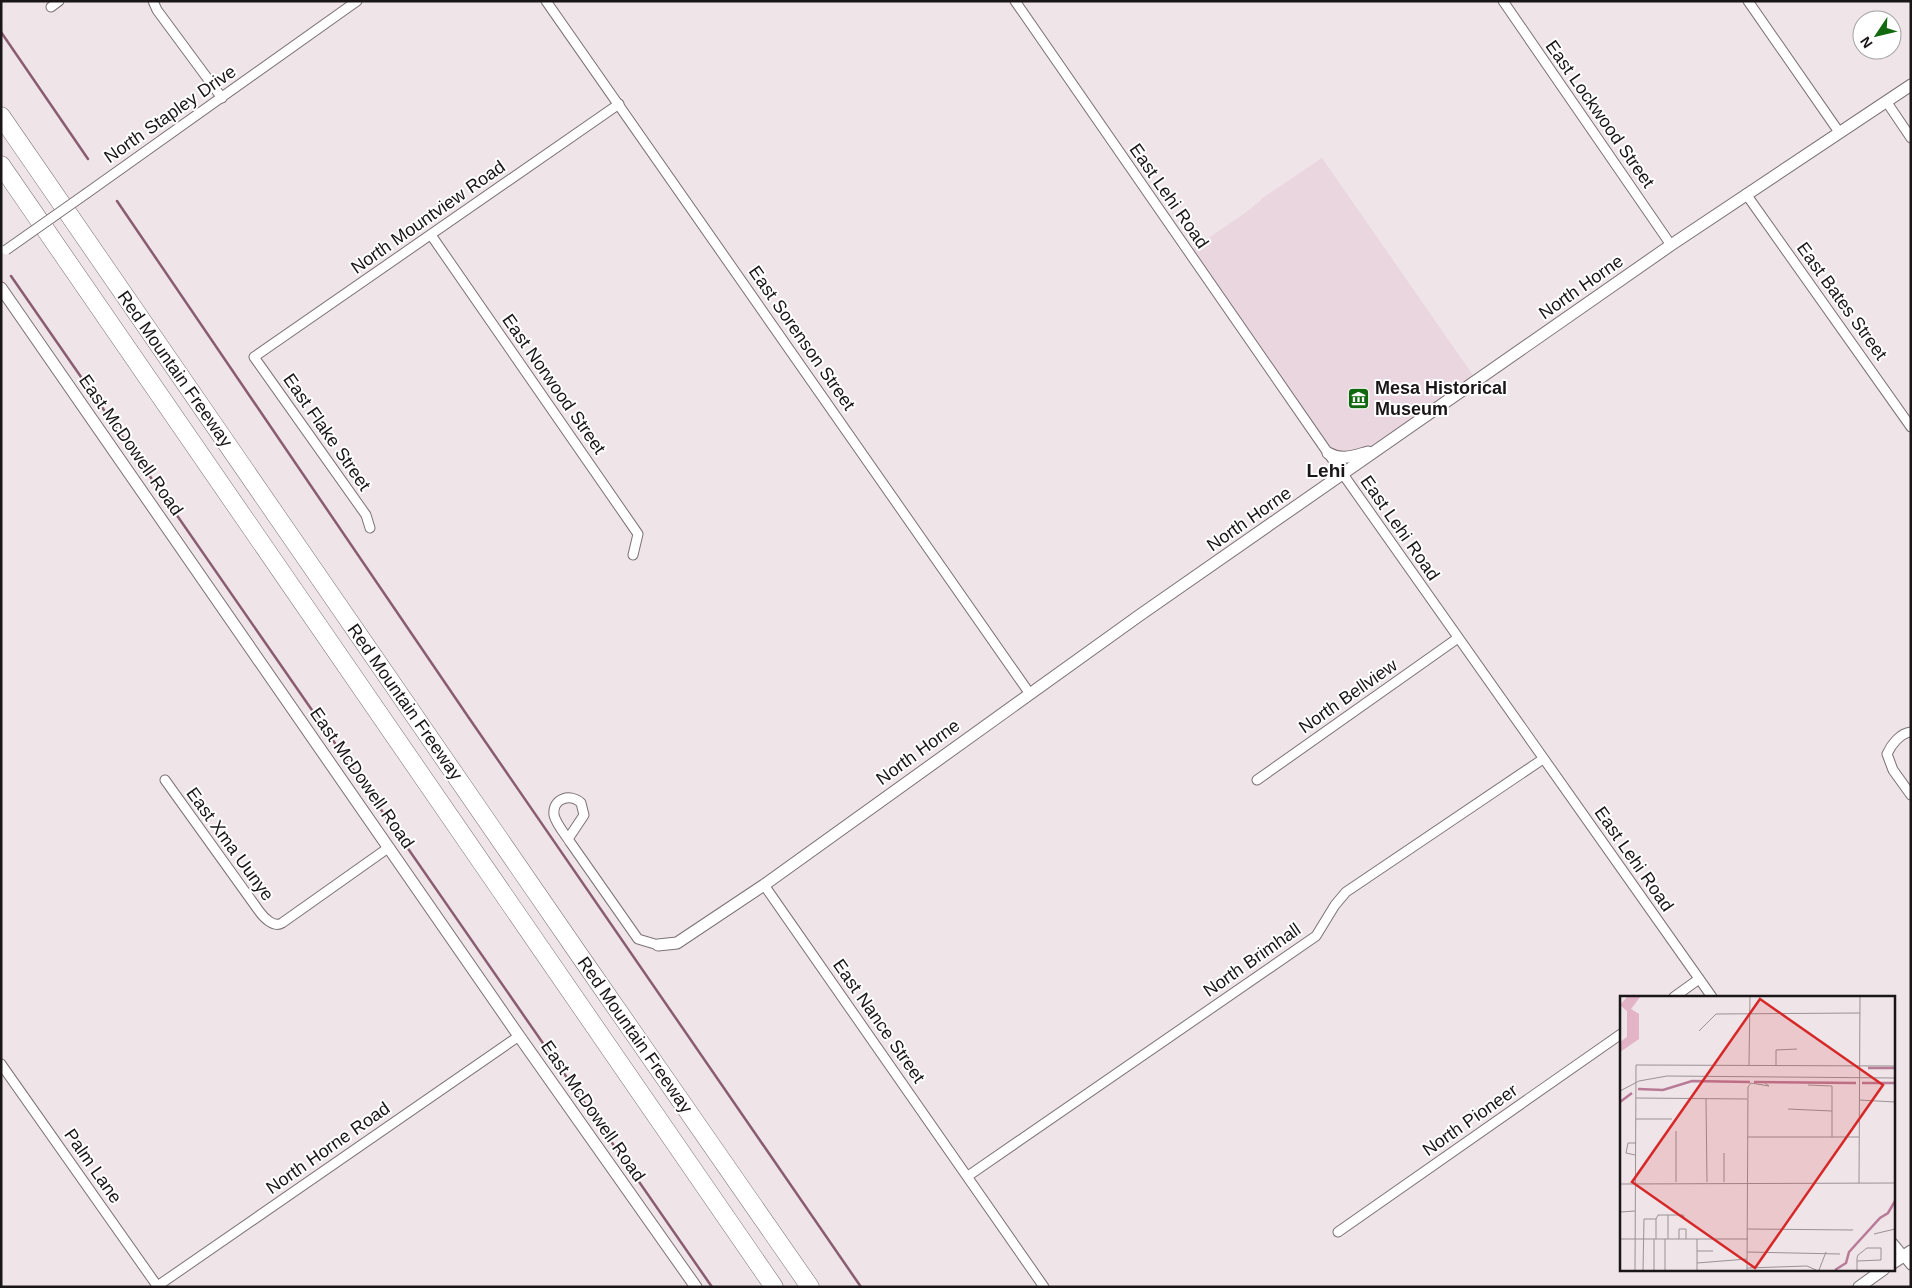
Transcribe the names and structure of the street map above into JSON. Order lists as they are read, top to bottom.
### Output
{
  "streets": {
    "highway": ["Red Mountain Freeway"],
    "street": [
      "North Stapley Drive",
      "East Lockwood Street",
      "East Lehi Road",
      "North Mountview Road",
      "North Horne",
      "East Bates Street",
      "East Sorenson Street",
      "East Norwood Street",
      "East Flake Street",
      "East McDowell Road",
      "North Bellview",
      "East Xma Uunye",
      "North Brimhall",
      "East Nance Street",
      "North Pioneer",
      "North Horne Road",
      "Palm Lane"
    ]
  },
  "crossings": [
    ["East Lockwood Street", "North Horne"],
    ["East Lehi Road", "North Horne"],
    ["East Lehi Road", "North Bellview"],
    ["East Lehi Road", "North Brimhall"],
    ["North Mountview Road", "East Sorenson Street"],
    ["North Mountview Road", "East Norwood Street"],
    ["North Mountview Road", "East Flake Street"],
    ["North Horne", "East Bates Street"],
    ["North Horne", "East Sorenson Street"],
    ["North Horne", "East Nance Street"],
    ["East McDowell Road", "East Xma Uunye"],
    ["East McDowell Road", "North Horne Road"],
    ["North Brimhall", "East Nance Street"],
    ["North Horne Road", "Palm Lane"]
  ],
  "districts": ["Lehi"],
  "places": {
    "museum": ["Mesa Historical Museum"]
  },
  "north": "bottom left"
}
